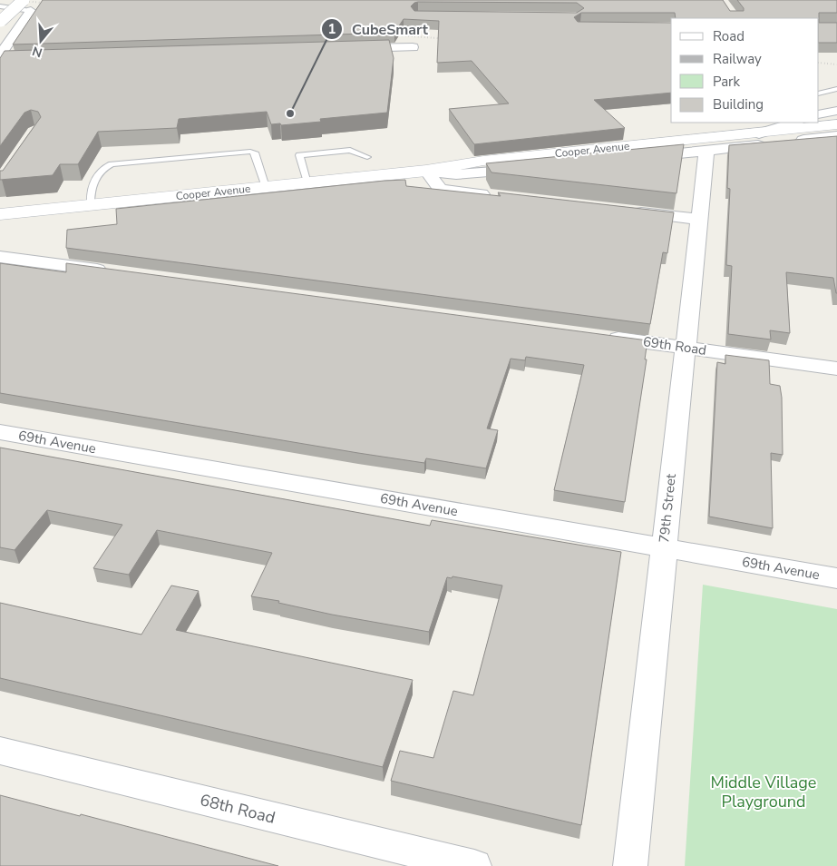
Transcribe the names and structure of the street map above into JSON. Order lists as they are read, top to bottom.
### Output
{
  "streets": {
    "main road": ["Cooper Avenue"],
    "street": [
      "69th Road",
      "69th Avenue",
      "79th Street",
      "68th Road"
    ]
  },
  "crossings": [
    ["Cooper Avenue", "79th Street"],
    ["69th Road", "79th Street"],
    ["69th Avenue", "79th Street"]
  ],
  "parks": ["Middle Village Playground"],
  "places": ["CubeSmart"],
  "legend": [
    "Road",
    "Railway",
    "Park",
    "Building"
  ],
  "north": "bottom"
}
